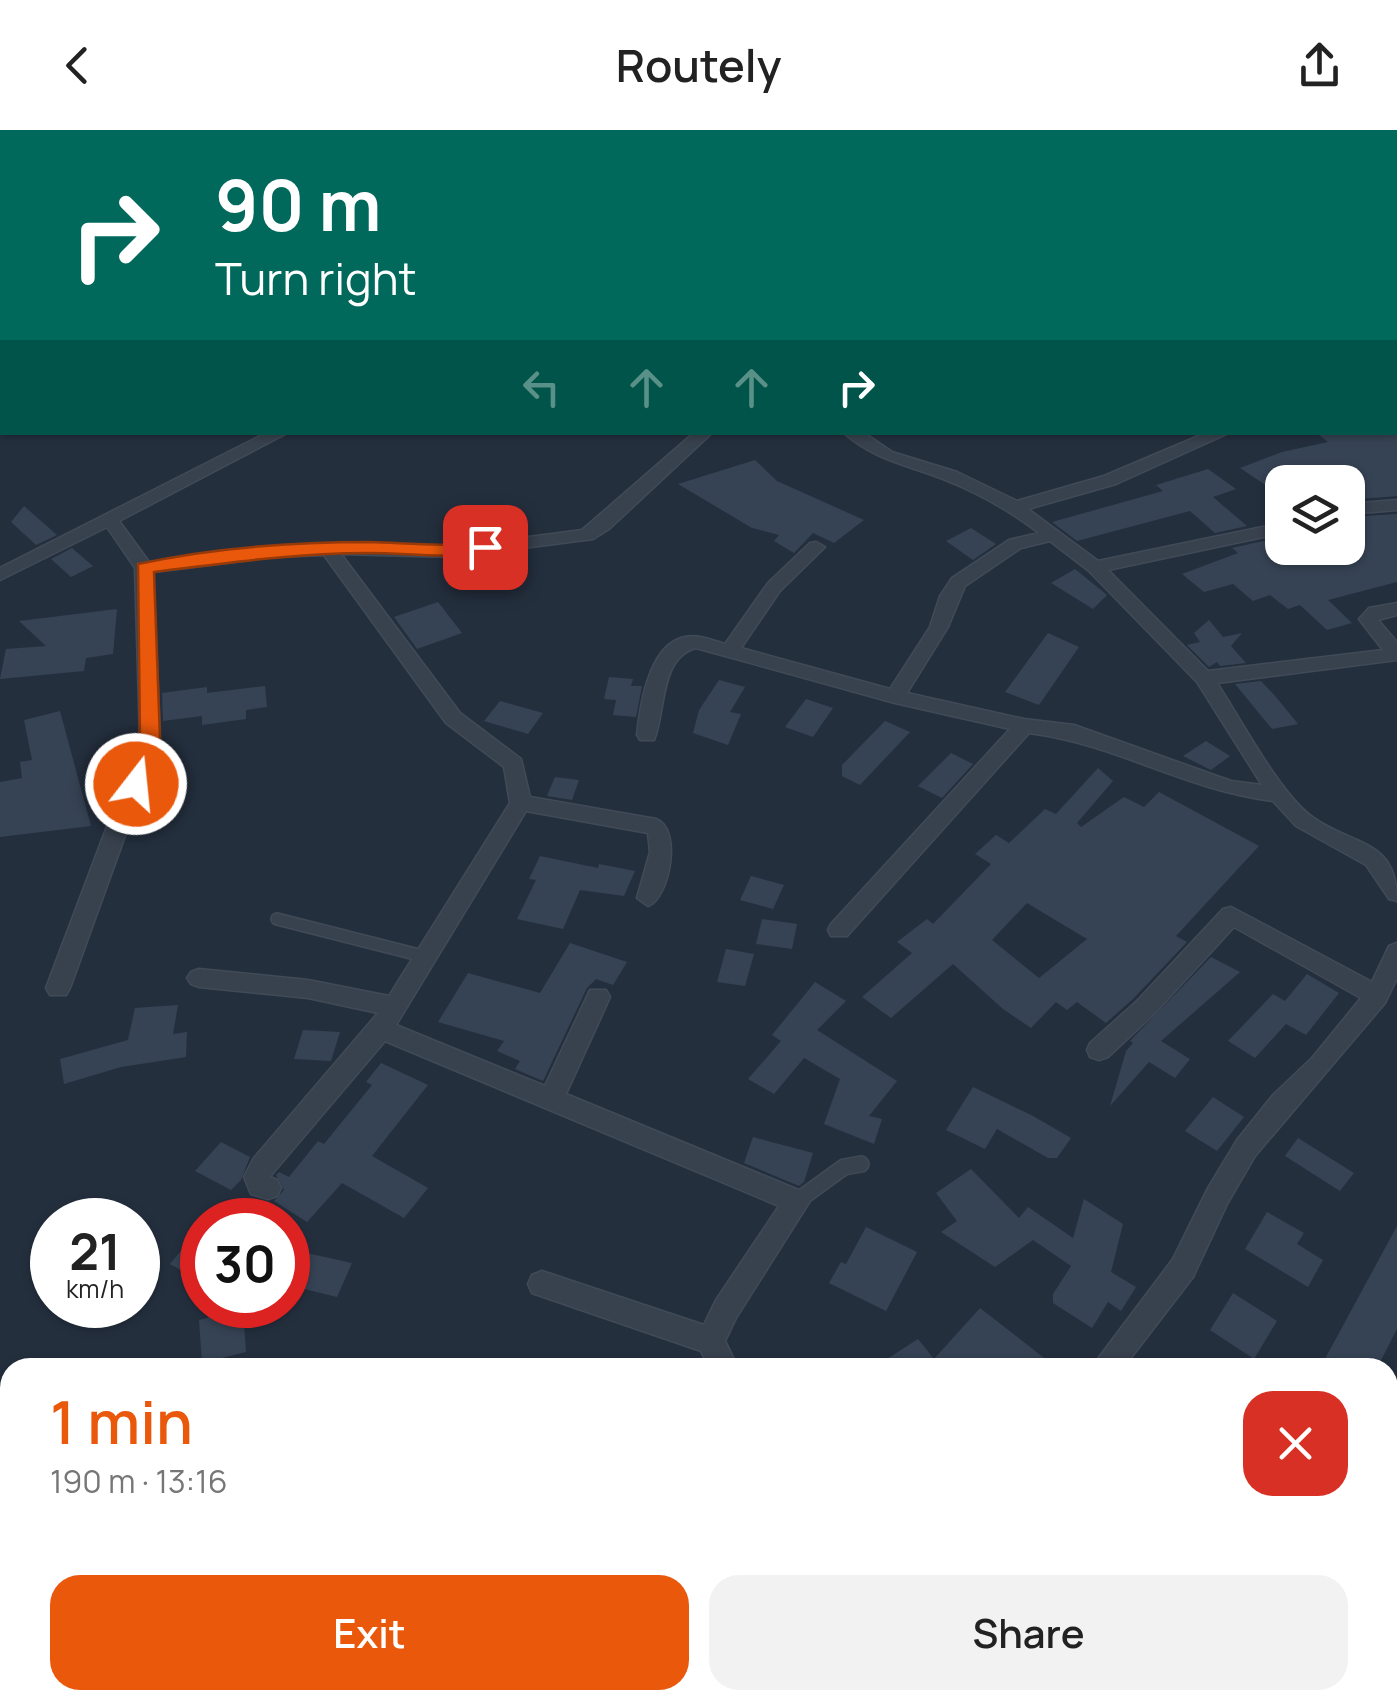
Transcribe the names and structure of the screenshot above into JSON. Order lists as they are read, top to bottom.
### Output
{
  "page": {
    "header": "Routely",
    "turn": ["90 m", "Turn right"],
    "speed": "21 km/h",
    "limit": "30",
    "heading": ["1 min", "190 m · 13:16"],
    "buttons": ["Exit", "Share"]
  }
}
